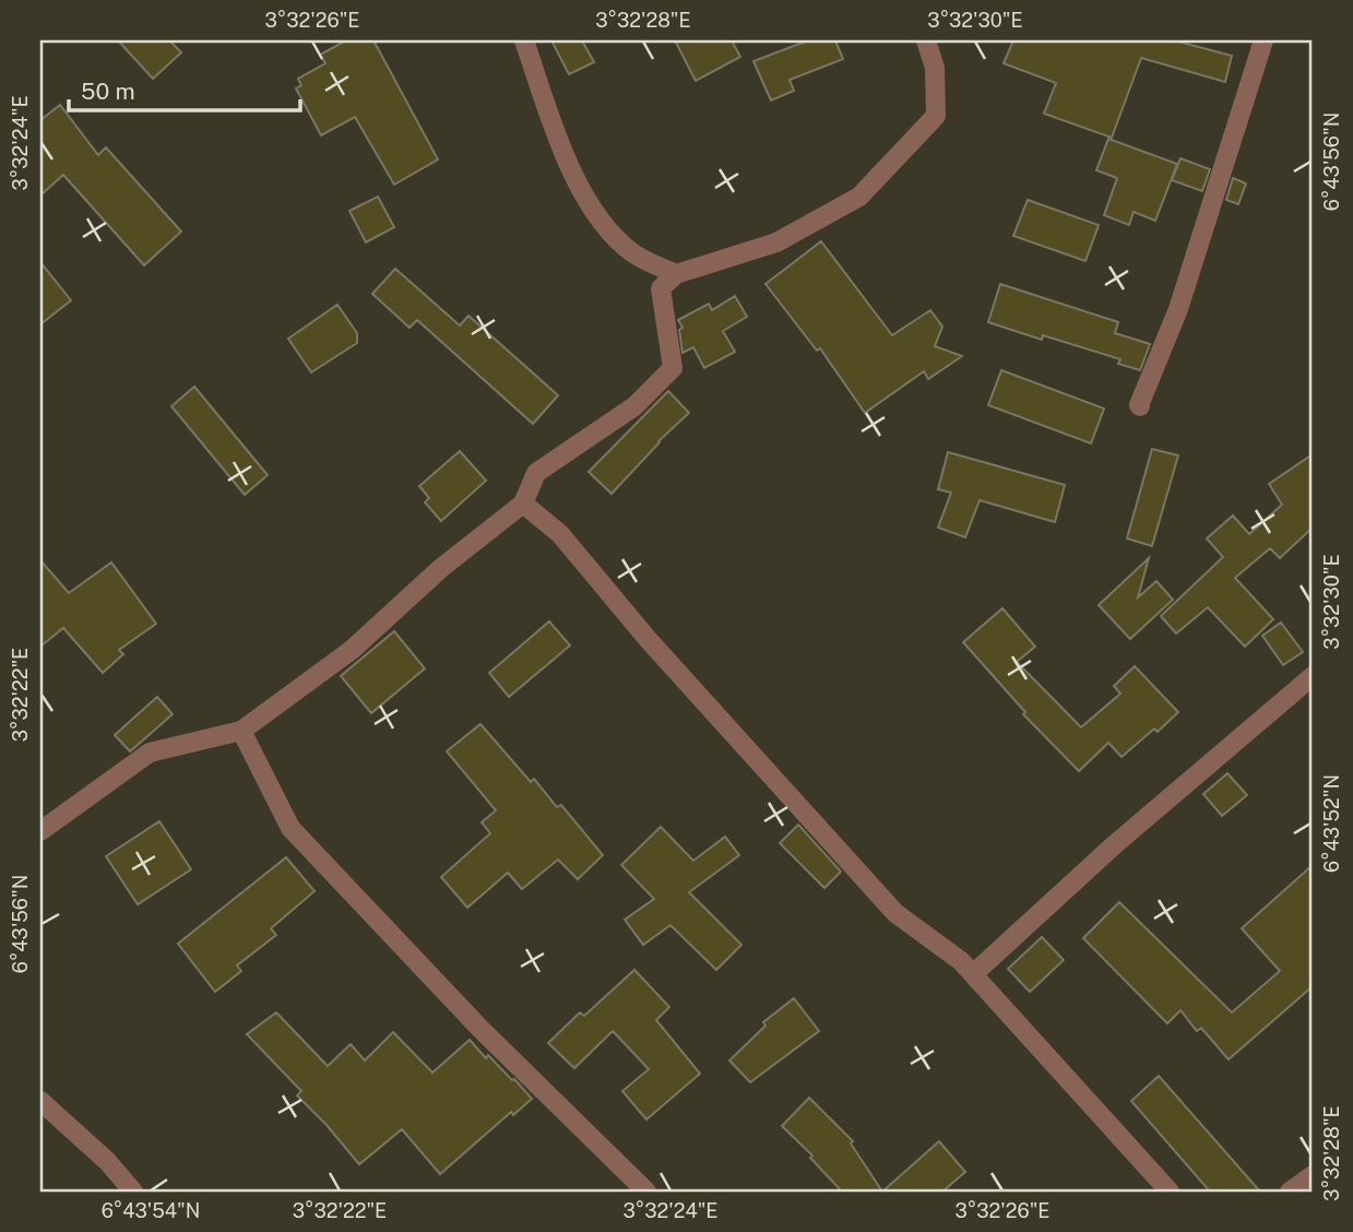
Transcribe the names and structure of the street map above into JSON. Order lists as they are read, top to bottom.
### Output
{
  "scale_bar": "50 m",
  "coordinates": [
    "3°32'26\"E",
    "3°32'28\"E",
    "3°32'30\"E",
    "3°32'24\"E",
    "6°43'56\"N",
    "3°32'22\"E",
    "6°43'52\"N",
    "6°43'54\"N"
  ]
}
